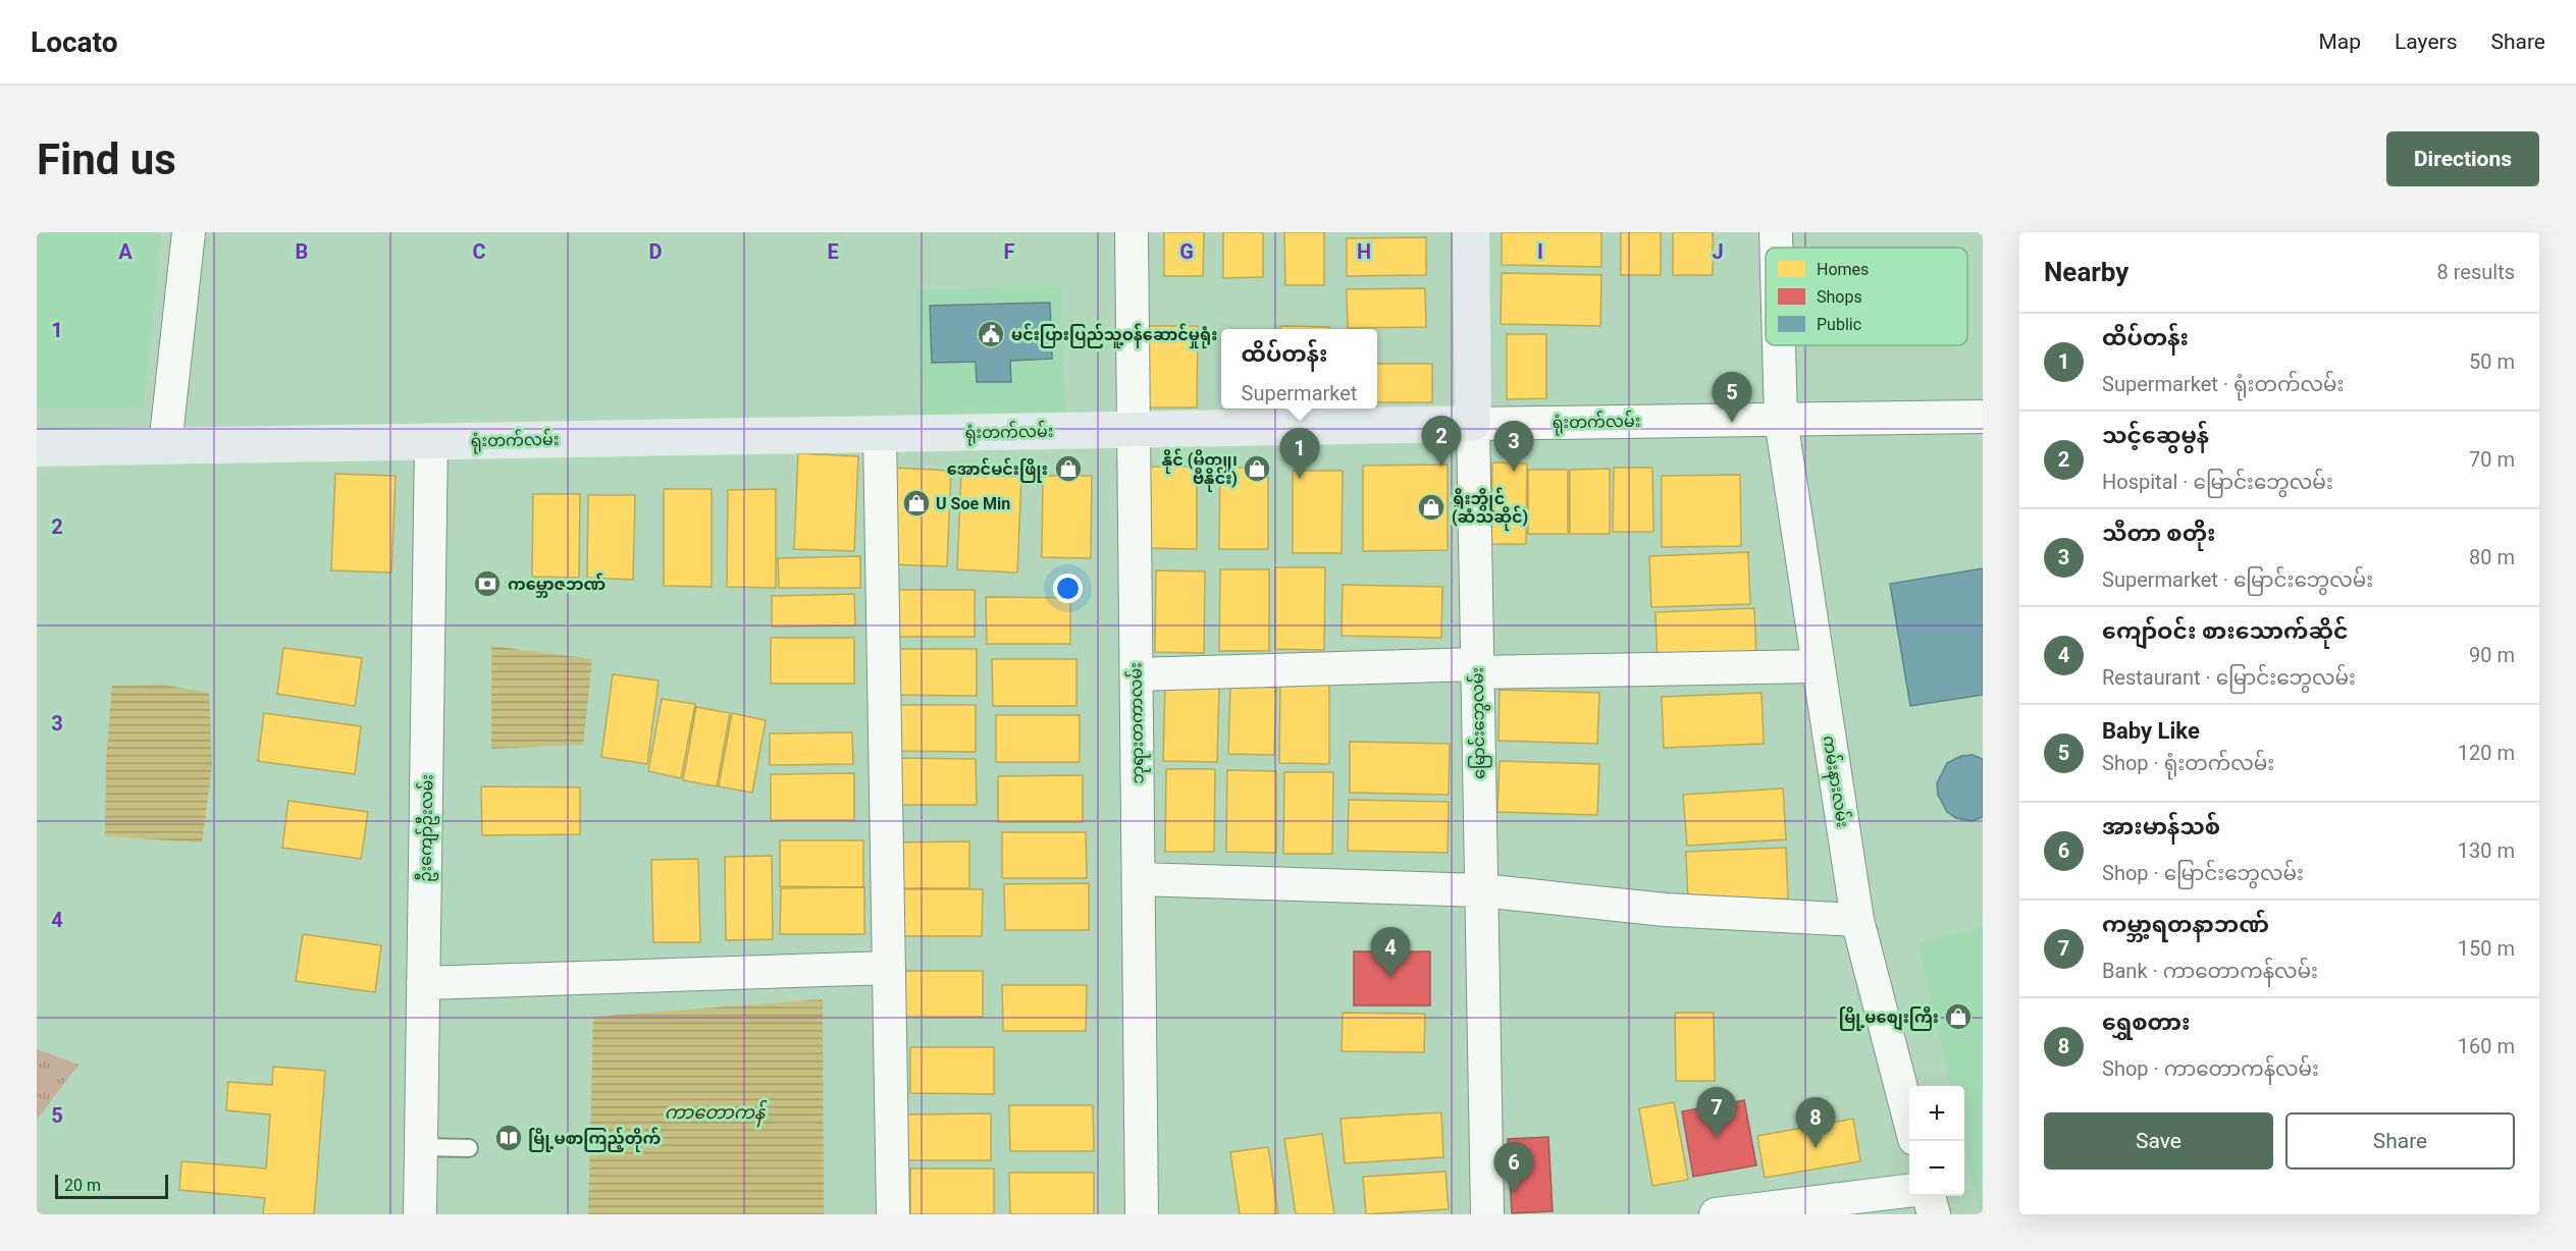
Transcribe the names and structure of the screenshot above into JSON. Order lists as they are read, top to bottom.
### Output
{
  "streets": {
    "main road": ["ရုံးတက်လမ်း", "မြောင်းဘွေလမ်း"],
    "street": ["ဘုရားတကာလမ်း", "ကမ်းနားလမ်း", "ဦးကျော်ဦးလမ်း"]
  },
  "crossings": [
    ["ရုံးတက်လမ်း", "ဘုရားတကာလမ်း"],
    ["ရုံးတက်လမ်း", "မြောင်းဘွေလမ်း"],
    ["ရုံးတက်လမ်း", "ကမ်းနားလမ်း"],
    ["ရုံးတက်လမ်း", "ဦးကျော်ဦးလမ်း"]
  ],
  "water": ["ကာတောကန်"],
  "places": {
    "public building": ["မင်းပြားပြည်သူ့ဝန်ဆောင်မှုရုံး"],
    "shop": [
      "အောင်မင်းဖြိုး",
      "နိုင် (မိတ္တူ၊ ဗီနိုင်း)",
      "U Soe Min",
      "ရှိုးဘွိုင် (ဆံသဆိုင်)",
      "မြို့မစျေးကြီး"
    ],
    "bank": ["ကမ္ဘောဇဘဏ်"],
    "library": ["မြို့မစာကြည့်တိုက်"]
  },
  "legend": ["Homes", "Shops", "Public"],
  "scale_bar": "20 m",
  "page": {
    "header": "Locato",
    "nav": ["Map", "Layers", "Share"],
    "buttons": [
      "Directions",
      ["Save", "Share"]
    ],
    "title": "Find us",
    "heading": ["Nearby", "8 results"],
    "list": [
      {
        "mark": "1",
        "name": "ထိပ်တန်း",
        "note": "Supermarket · ရုံးတက်လမ်း",
        "value": "50 m"
      },
      {
        "mark": "2",
        "name": "သင့်ဆွေမွန်",
        "note": "Hospital · မြောင်းဘွေလမ်း",
        "value": "70 m"
      },
      {
        "mark": "3",
        "name": "သီတာ စတိိုး",
        "note": "Supermarket · မြောင်းဘွေလမ်း",
        "value": "80 m"
      },
      {
        "mark": "4",
        "name": "ကျော်ဝင်း စားသောက်ဆိုင်",
        "note": "Restaurant · မြောင်းဘွေလမ်း",
        "value": "90 m"
      },
      {
        "mark": "5",
        "name": "Baby Like",
        "note": "Shop · ရုံးတက်လမ်း",
        "value": "120 m"
      },
      {
        "mark": "6",
        "name": "အားမာန်သစ်",
        "note": "Shop · မြောင်းဘွေလမ်း",
        "value": "130 m"
      },
      {
        "mark": "7",
        "name": "ကမ္ဘာ့ရတနာဘဏ်",
        "note": "Bank · ကာတောကန်လမ်း",
        "value": "150 m"
      },
      {
        "mark": "8",
        "name": "ရွှေစတား",
        "note": "Shop · ကာတောကန်လမ်း",
        "value": "160 m"
      }
    ],
    "popup": ["ထိပ်တန်း", "Supermarket"],
    "pins": [
      "5",
      "2",
      "3",
      "1",
      "4",
      "7",
      "8",
      "6"
    ],
    "map_buttons": ["+", "−"],
    "scale": "20 m"
  },
  "grid": {
    "columns": [
      "A",
      "B",
      "C",
      "D",
      "E",
      "F",
      "G",
      "H",
      "I",
      "J"
    ],
    "rows": [
      "1",
      "2",
      "3",
      "4",
      "5"
    ]
  }
}
